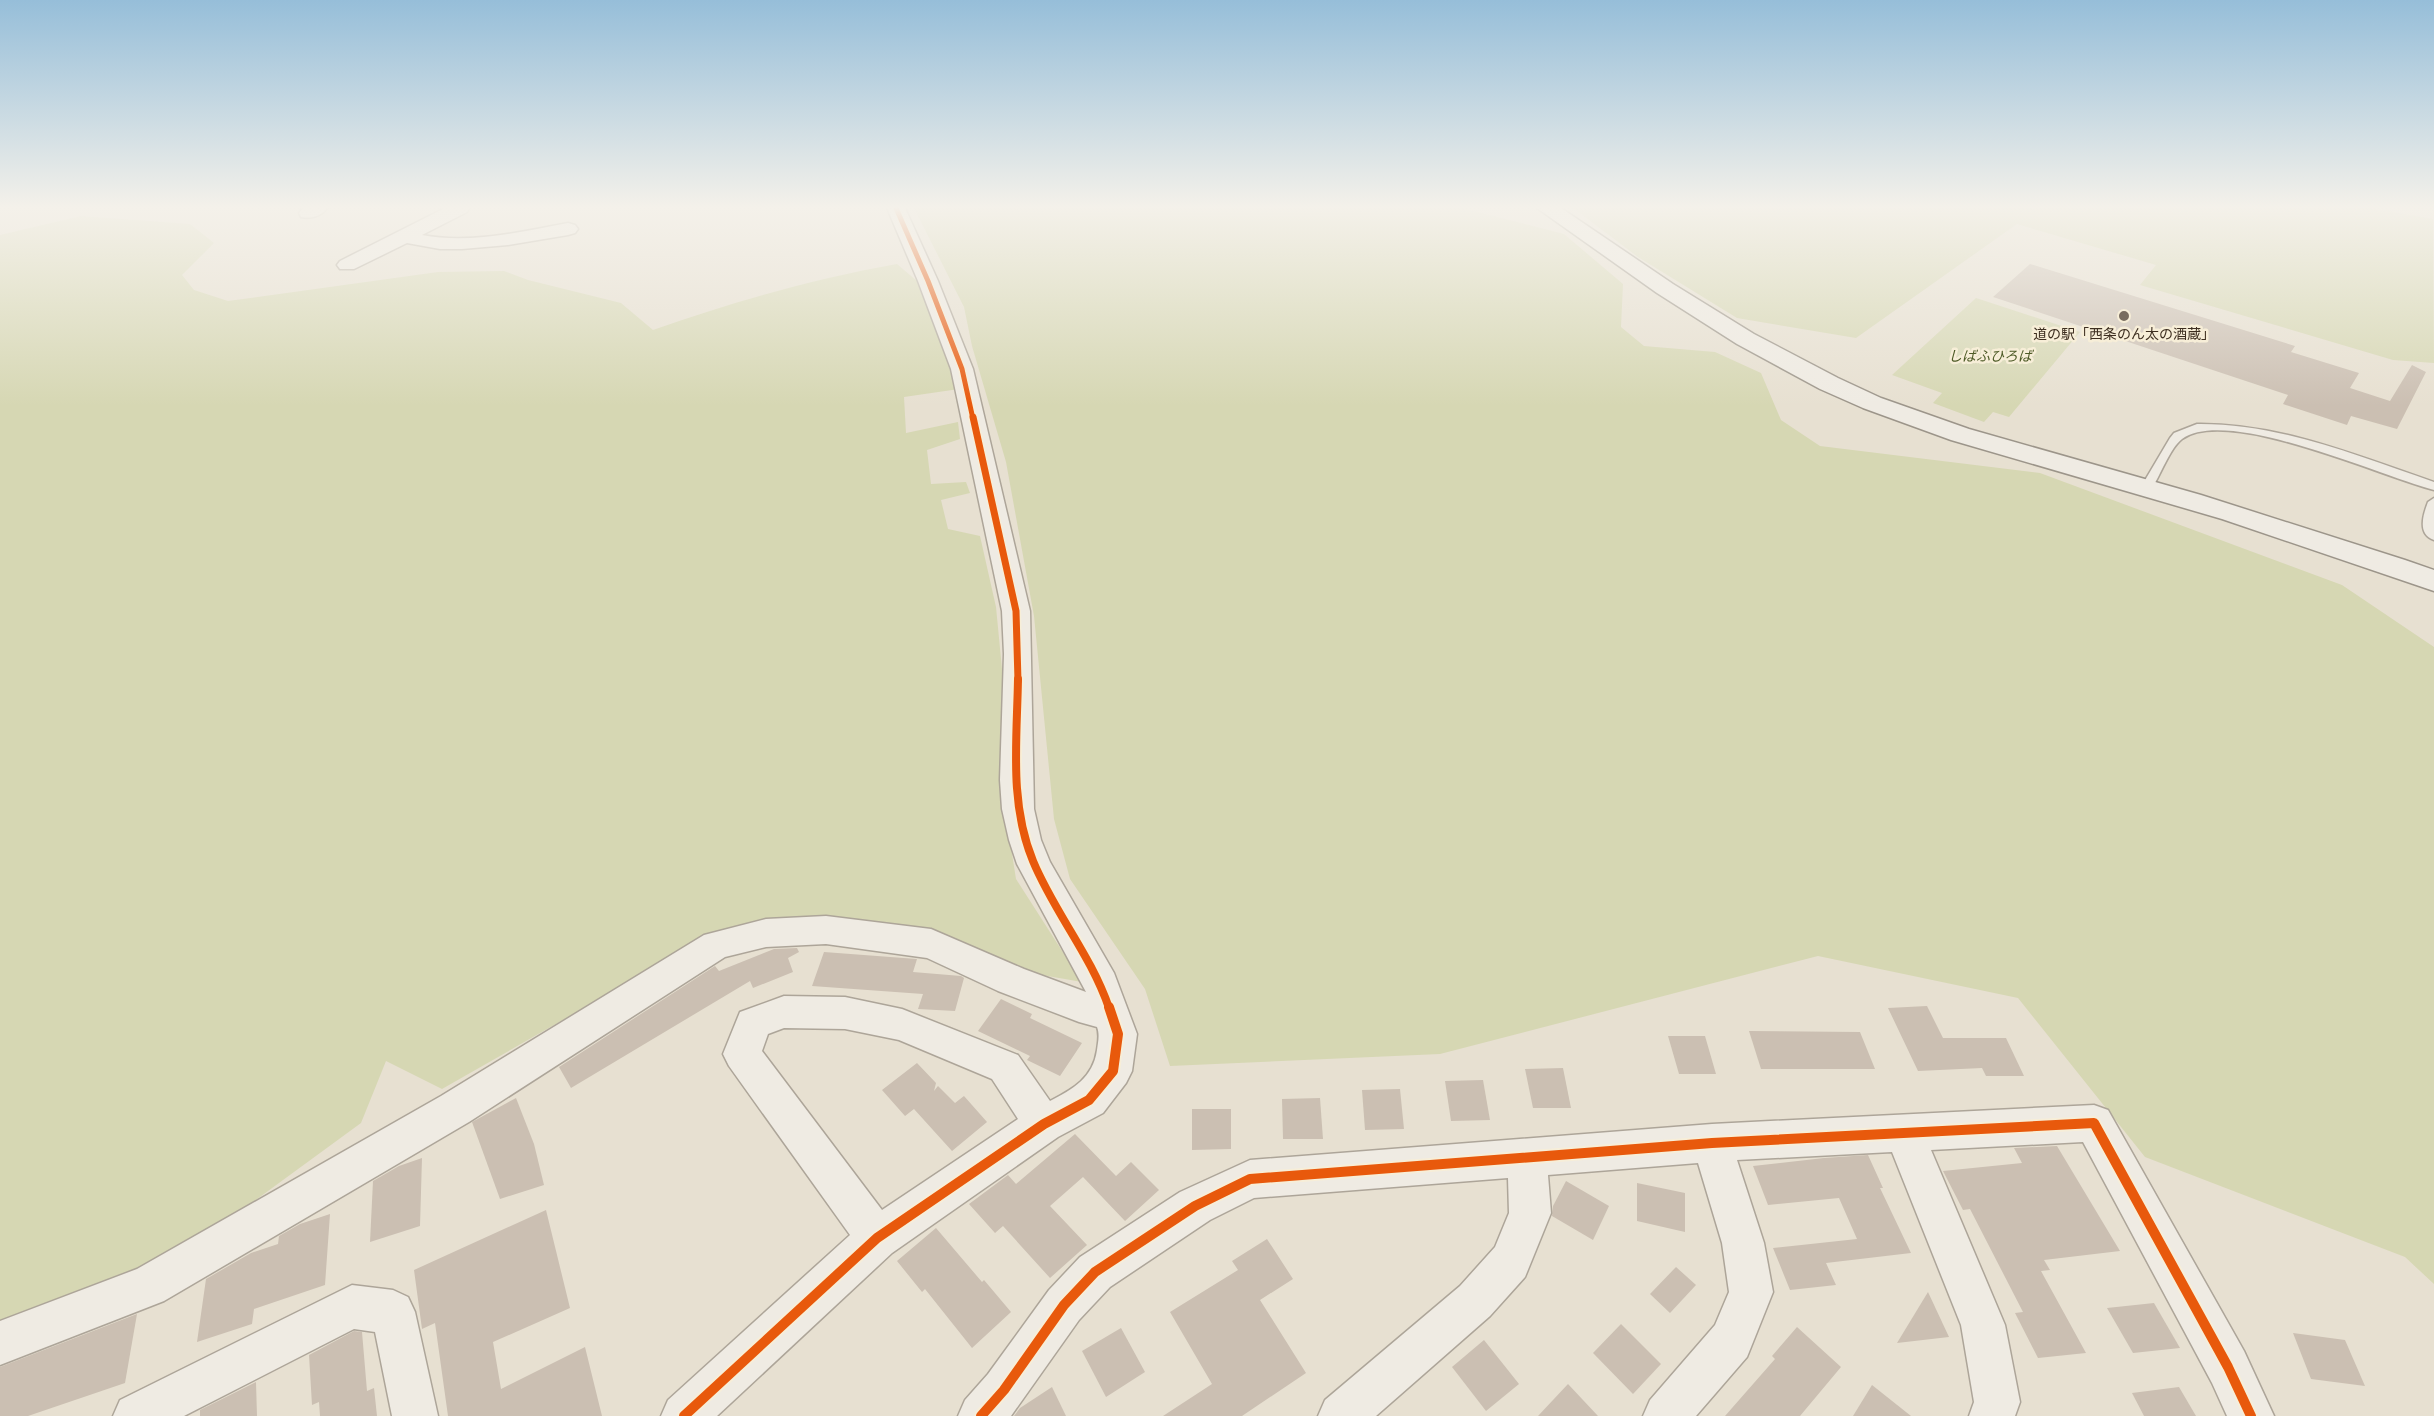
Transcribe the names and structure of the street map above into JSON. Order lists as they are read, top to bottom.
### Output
{
  "parks": ["しばふひろば"],
  "places": ["道の駅「西条のん太の酒蔵」"]
}
